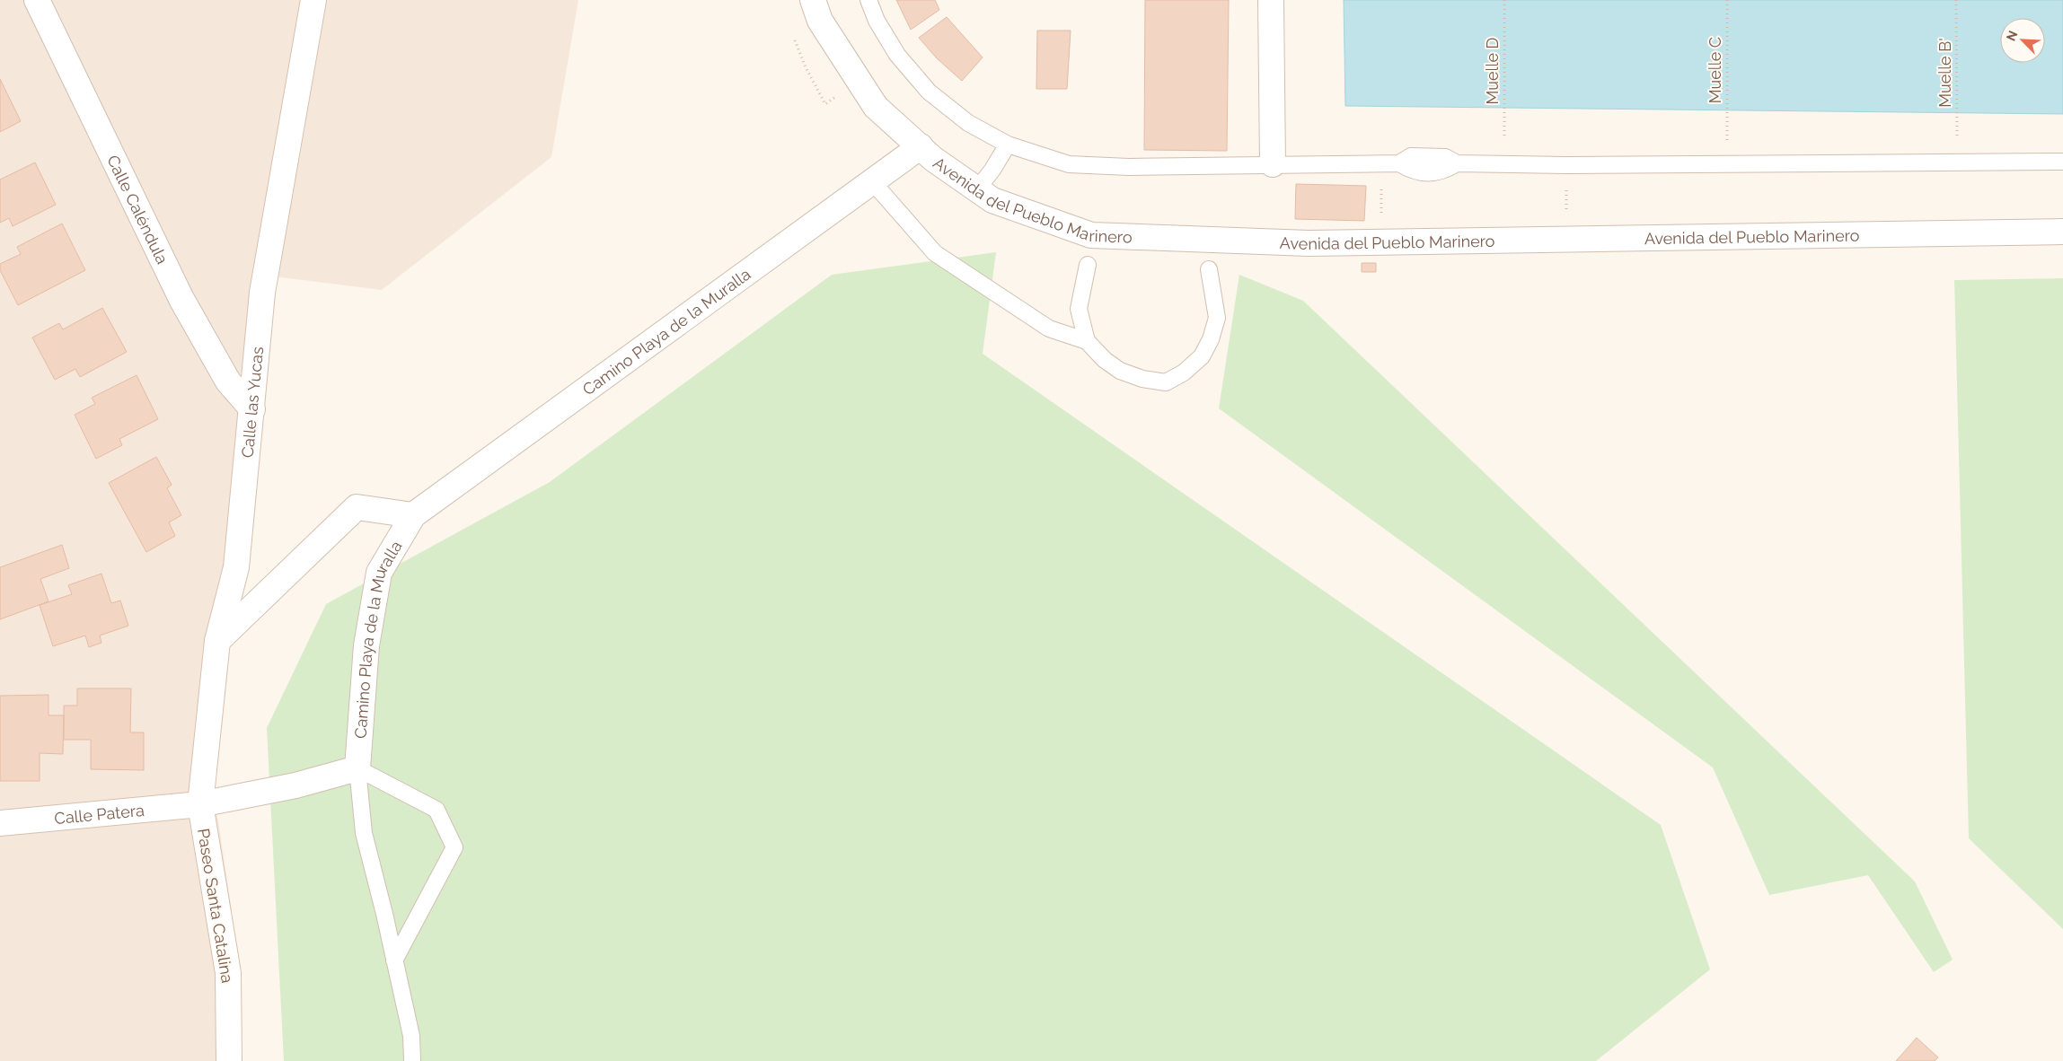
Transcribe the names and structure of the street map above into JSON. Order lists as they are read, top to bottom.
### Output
{
  "streets": {
    "street": [
      "Avenida del Pueblo Marinero",
      "Calle Caléndula",
      "Camino Playa de la Muralla",
      "Calle las Yucas",
      "Calle Patera",
      "Paseo Santa Catalina"
    ],
    "path": ["Muelle C", "Muelle D", "Muelle B'"]
  },
  "crossings": [
    ["Avenida del Pueblo Marinero", "Camino Playa de la Muralla"],
    ["Calle Caléndula", "Calle las Yucas"],
    ["Calle las Yucas", "Calle Patera"],
    ["Calle las Yucas", "Paseo Santa Catalina"],
    ["Calle Patera", "Paseo Santa Catalina"]
  ],
  "north": "top left"
}
